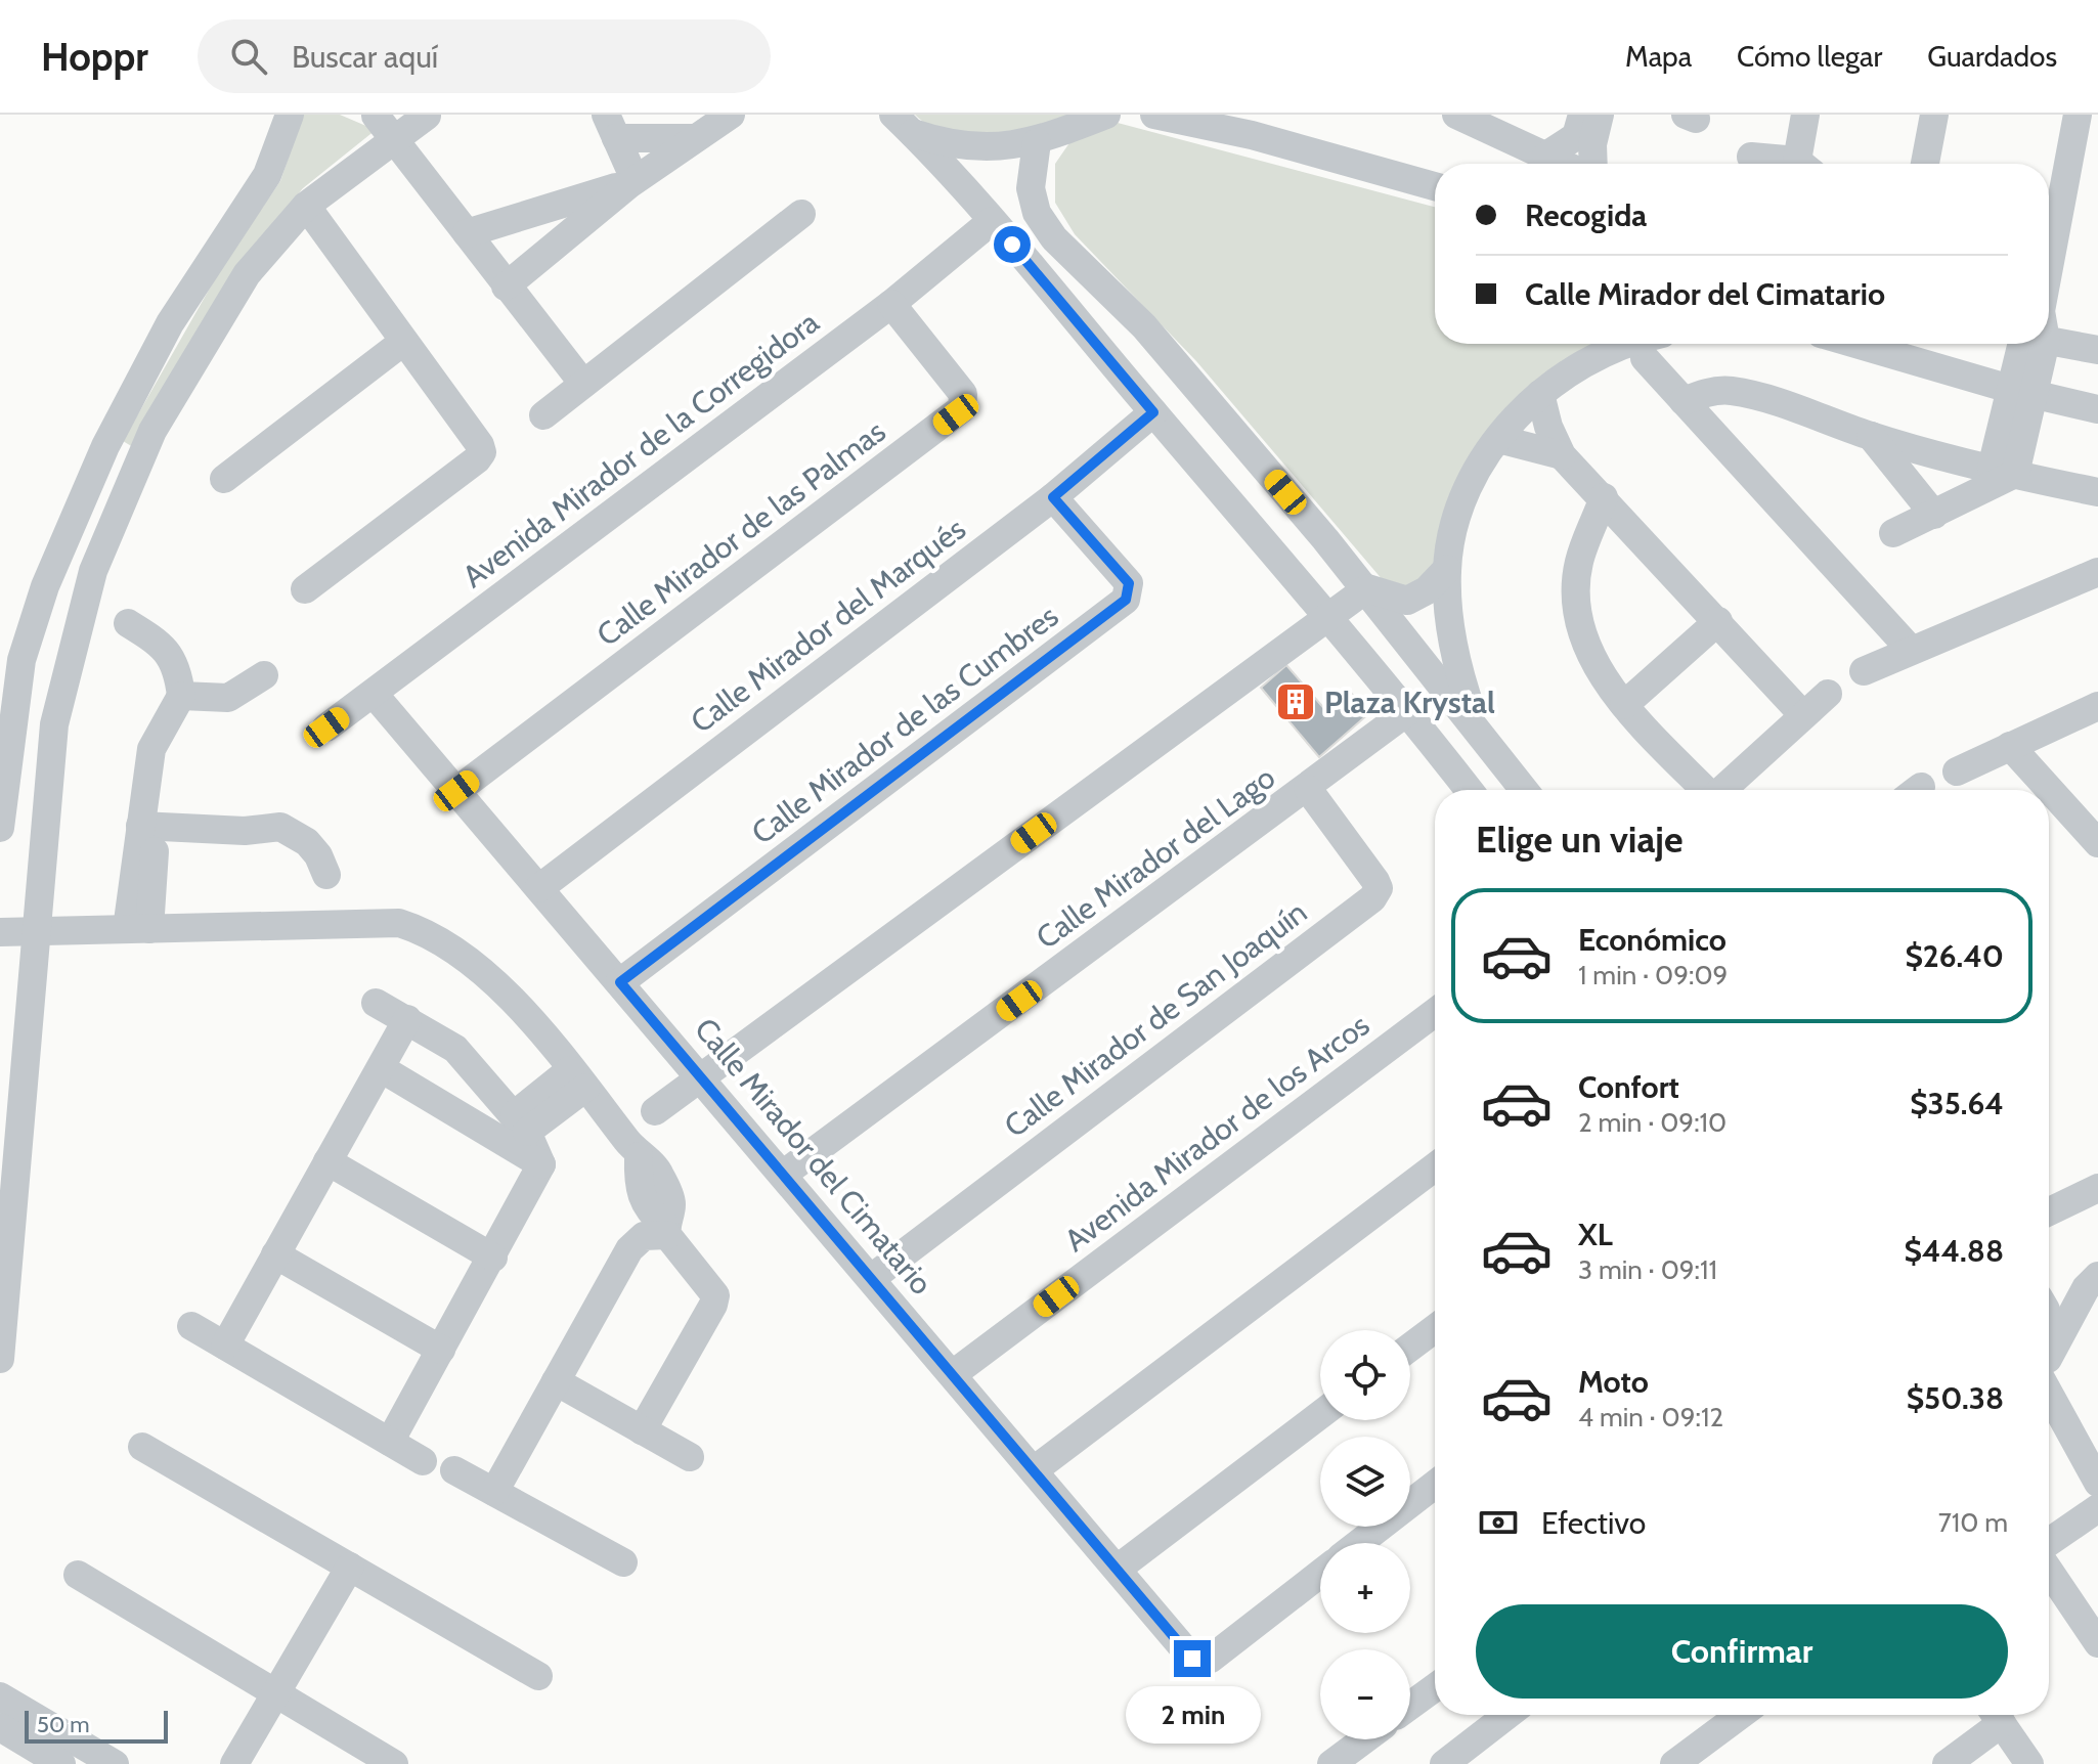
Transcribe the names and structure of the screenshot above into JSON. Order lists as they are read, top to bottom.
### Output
{
  "streets": {
    "street": [
      "Avenida Mirador de la Corregidora",
      "Calle Mirador de las Palmas",
      "Calle Mirador del Marqués",
      "Calle Mirador de las Cumbres",
      "Calle Mirador del Lago",
      "Calle Mirador de San Joaquín",
      "Avenida Mirador de los Arcos",
      "Calle Mirador del Cimatario"
    ]
  },
  "crossings": [
    ["Avenida Mirador de la Corregidora", "Calle Mirador de las Palmas"],
    ["Avenida Mirador de la Corregidora", "Calle Mirador del Cimatario"],
    ["Calle Mirador de las Palmas", "Calle Mirador del Cimatario"],
    ["Calle Mirador del Marqués", "Calle Mirador de las Cumbres"],
    ["Calle Mirador del Marqués", "Calle Mirador del Cimatario"],
    ["Calle Mirador de las Cumbres", "Calle Mirador del Cimatario"],
    ["Calle Mirador del Lago", "Calle Mirador de San Joaquín"],
    ["Calle Mirador del Lago", "Calle Mirador del Cimatario"],
    ["Calle Mirador de San Joaquín", "Calle Mirador del Cimatario"],
    ["Avenida Mirador de los Arcos", "Calle Mirador del Cimatario"]
  ],
  "places": {
    "building": ["Plaza Krystal"]
  },
  "scale_bar": "50 m",
  "page": {
    "header": "Hoppr",
    "search": "Buscar aquí",
    "nav": ["Mapa", "Cómo llegar", "Guardados"],
    "banner": ["Recogida", "Calle Mirador del Cimatario"],
    "heading": "Elige un viaje",
    "list": [
      {
        "name": "Económico",
        "note": "1 min · 09:09",
        "value": "$26.40"
      },
      {
        "name": "Confort",
        "note": "2 min · 09:10",
        "value": "$35.64"
      },
      {
        "name": "XL",
        "note": "3 min · 09:11",
        "value": "$44.88"
      },
      {
        "name": "Moto",
        "note": "4 min · 09:12",
        "value": "$50.38"
      }
    ],
    "map_buttons": ["+", "−"],
    "pay": ["Efectivo", "710 m"],
    "buttons": "Confirmar",
    "bubble": "2 min",
    "scale": "50 m"
  }
}
